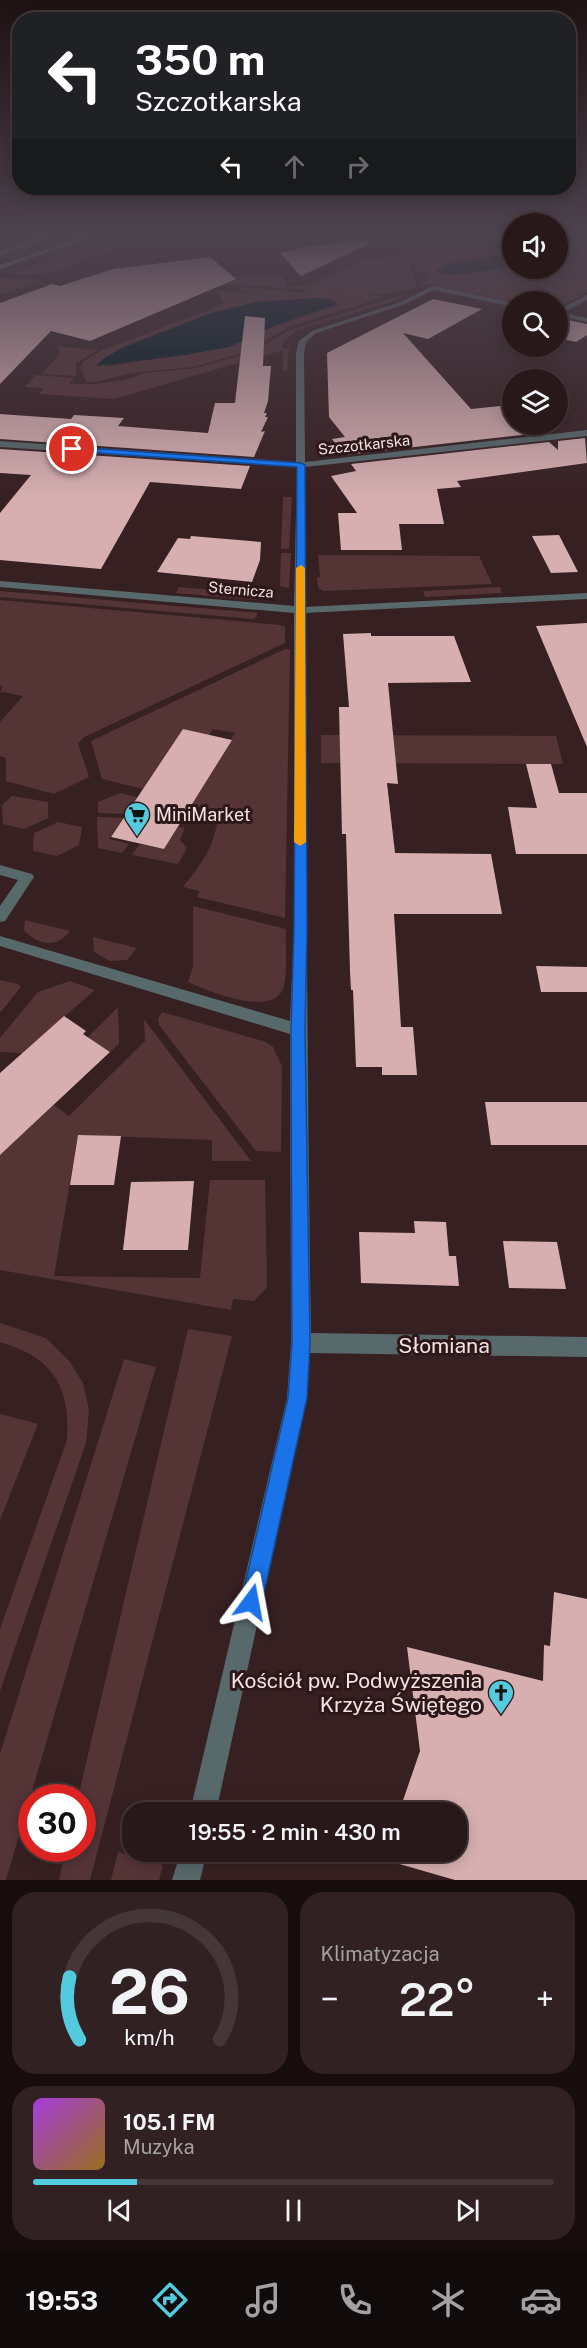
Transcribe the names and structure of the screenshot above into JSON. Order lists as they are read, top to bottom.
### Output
{
  "streets": {
    "street": ["Szczotkarska", "Sternicza", "Słomiana"]
  },
  "places": {
    "supermarket": ["MiniMarket"],
    "church": ["Kościół pw. Podwyższenia Krzyża Świętego"]
  },
  "page": {
    "turn": ["350 m", "Szczotkarska"],
    "limit": "30",
    "trip": "19:55 · 2 min · 430 m",
    "tile": "Klimatyzacja",
    "heat": ["−", "22°", "+"],
    "song": ["105.1 FM", "Muzyka"],
    "tabs": "19:53",
    "gauge": ["26", "km/h"]
  }
}
